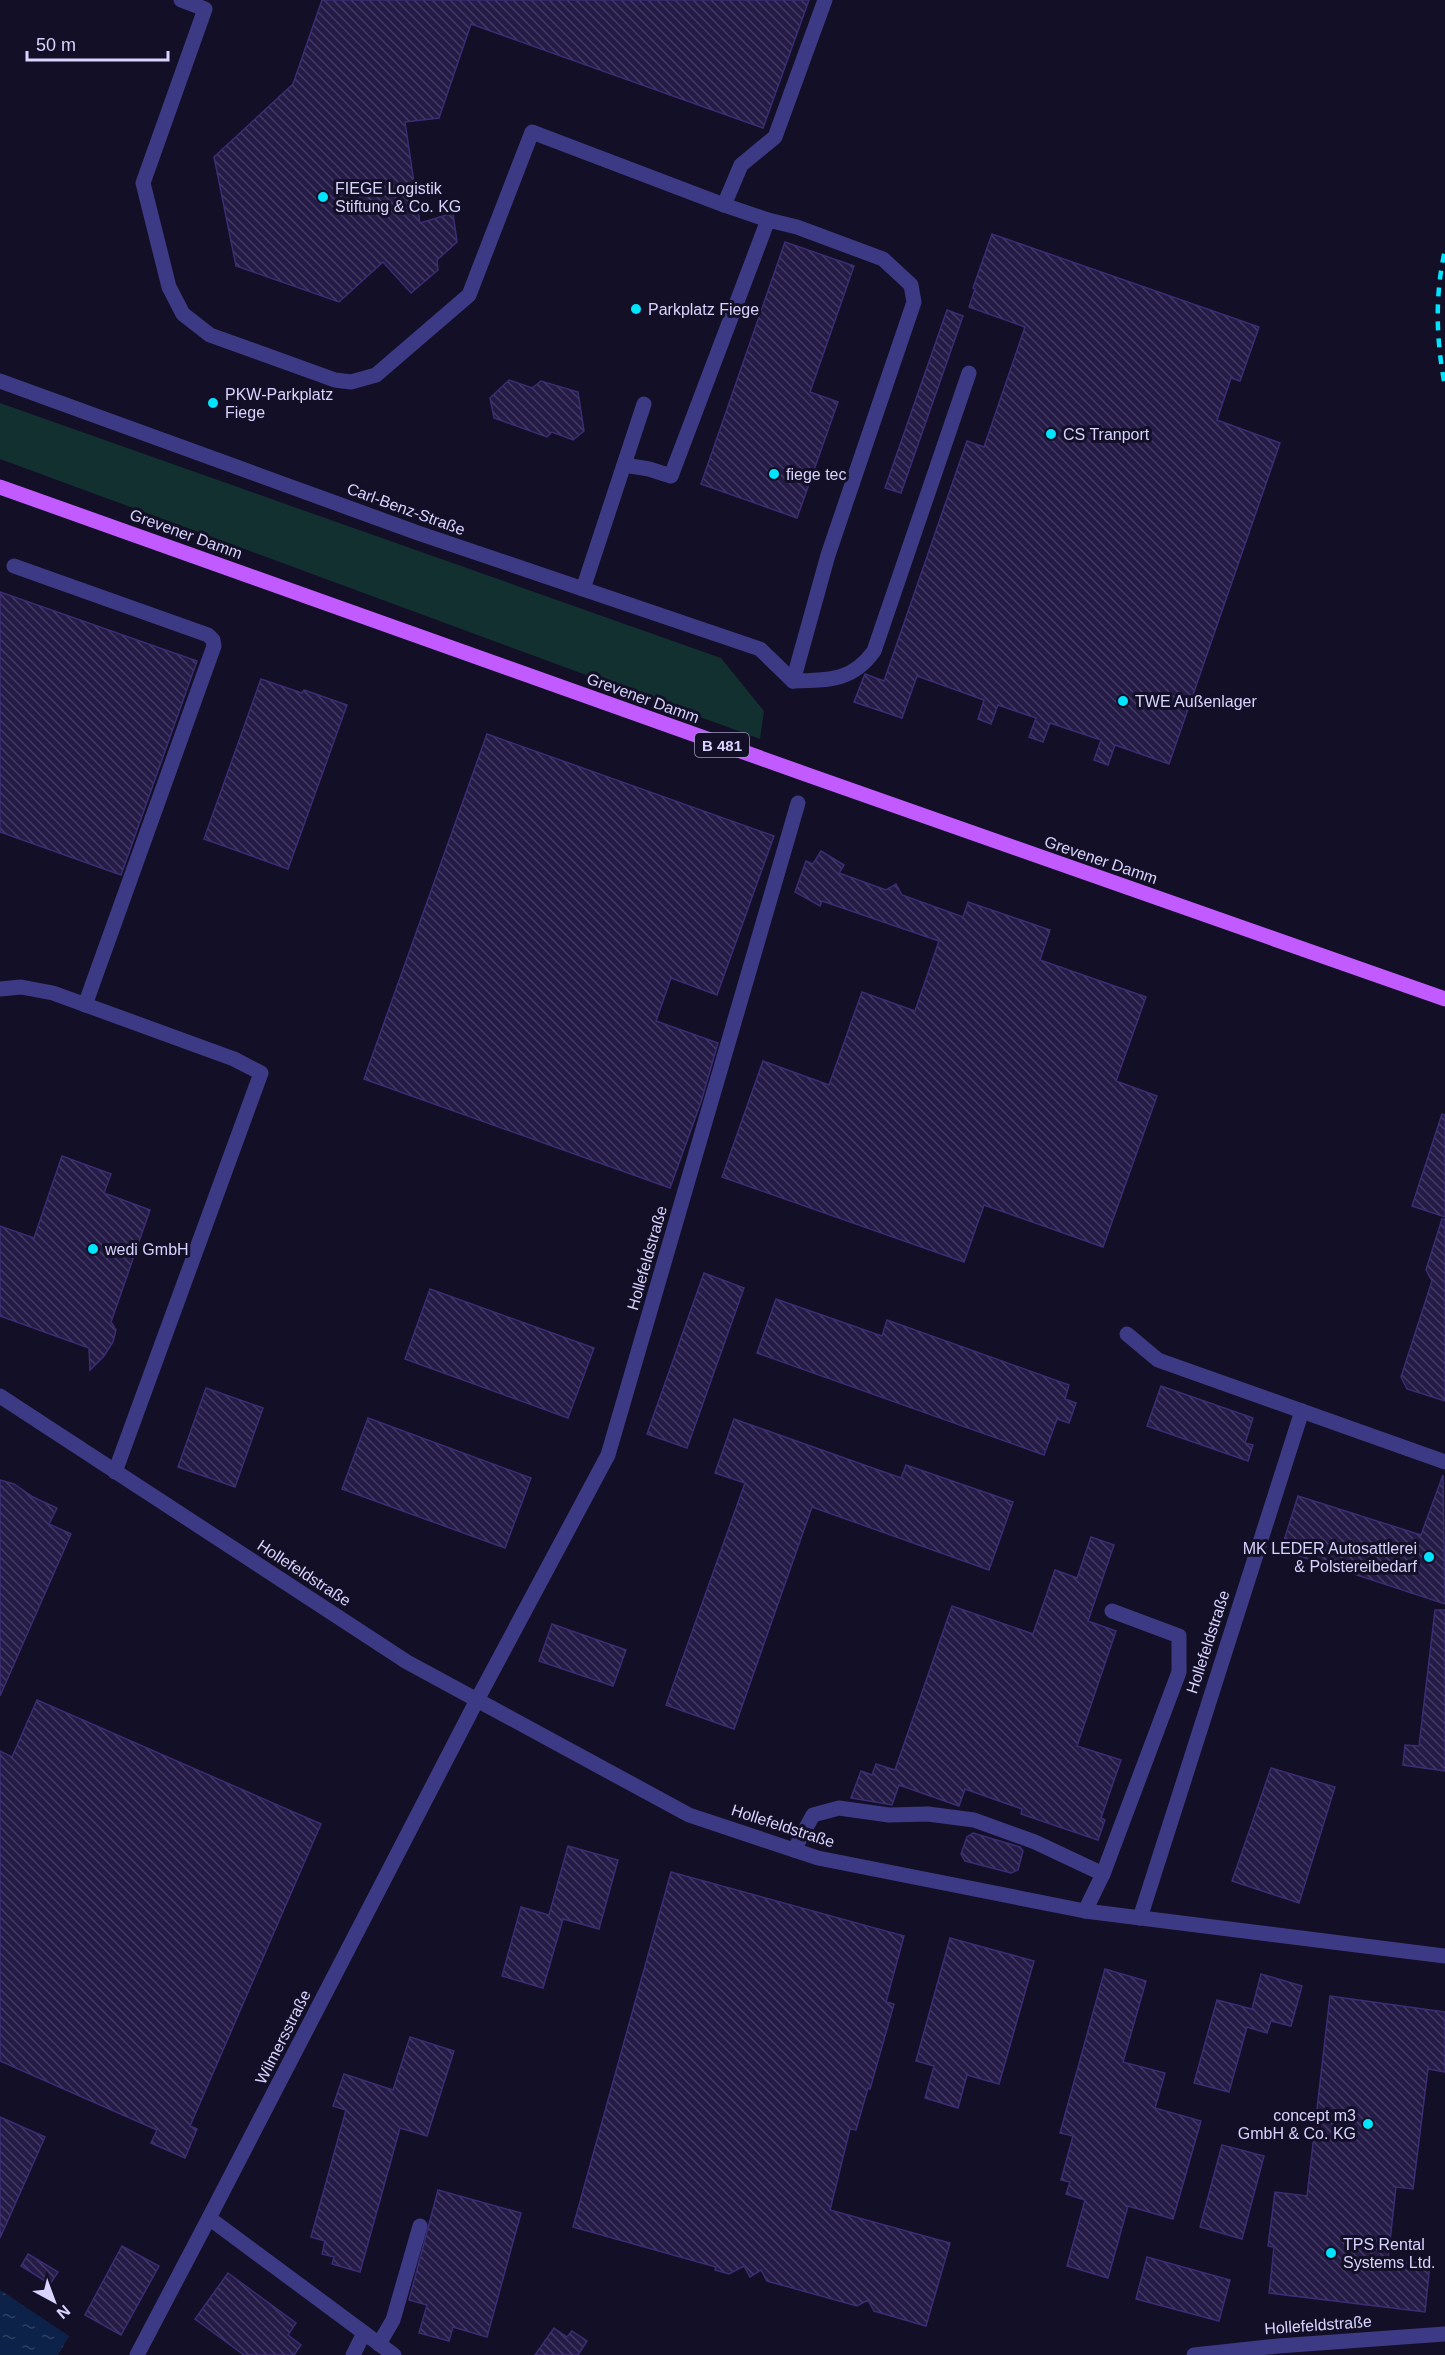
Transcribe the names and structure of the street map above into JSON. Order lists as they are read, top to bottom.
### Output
{
  "streets": {
    "main road": ["Grevener Damm", "B 481"],
    "street": ["Carl-Benz-Straße", "Hollefeldstraße", "Wilmersstraße"]
  },
  "crossings": [
    ["Hollefeldstraße", "Wilmersstraße"]
  ],
  "places": [
    "FIEGE Logistik Stiftung & Co. KG",
    "Parkplatz Fiege",
    "PKW-Parkplatz Fiege",
    "CS Tranport",
    "fiege tec",
    "TWE Außenlager",
    "wedi GmbH",
    "MK LEDER Autosattlerei & Polstereibedarf",
    "concept m3 GmbH & Co. KG",
    "TPS Rental Systems Ltd."
  ],
  "scale_bar": "50 m",
  "north": "bottom right"
}
